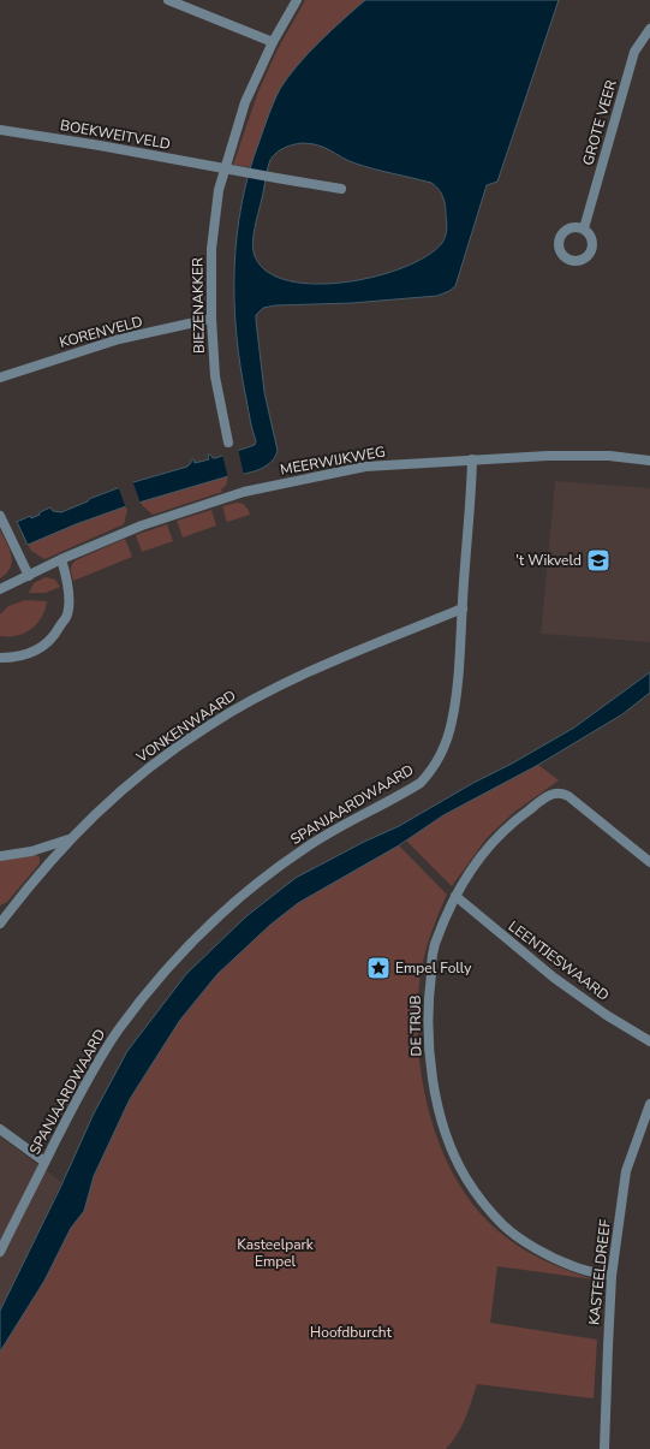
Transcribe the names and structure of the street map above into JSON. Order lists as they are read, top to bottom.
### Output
{
  "streets": {
    "street": [
      "GROTE VEER",
      "BOEKWEITVELD",
      "BIEZENAKKER",
      "KORENVELD",
      "MEERWIJKWEG",
      "VONKENWAARD",
      "SPANJAARDWAARD",
      "LEENTJESWAARD",
      "DE TRUB",
      "KASTEELDREEF"
    ]
  },
  "crossings": [
    ["BOEKWEITVELD", "BIEZENAKKER"],
    ["BIEZENAKKER", "KORENVELD"],
    ["MEERWIJKWEG", "SPANJAARDWAARD"],
    ["VONKENWAARD", "SPANJAARDWAARD"],
    ["LEENTJESWAARD", "DE TRUB"],
    ["DE TRUB", "KASTEELDREEF"]
  ],
  "parks": ["Kasteelpark Empel", "Hoofdburcht"],
  "places": {
    "school or university": ["'t Wikveld"],
    "place": ["Empel Folly"]
  }
}
